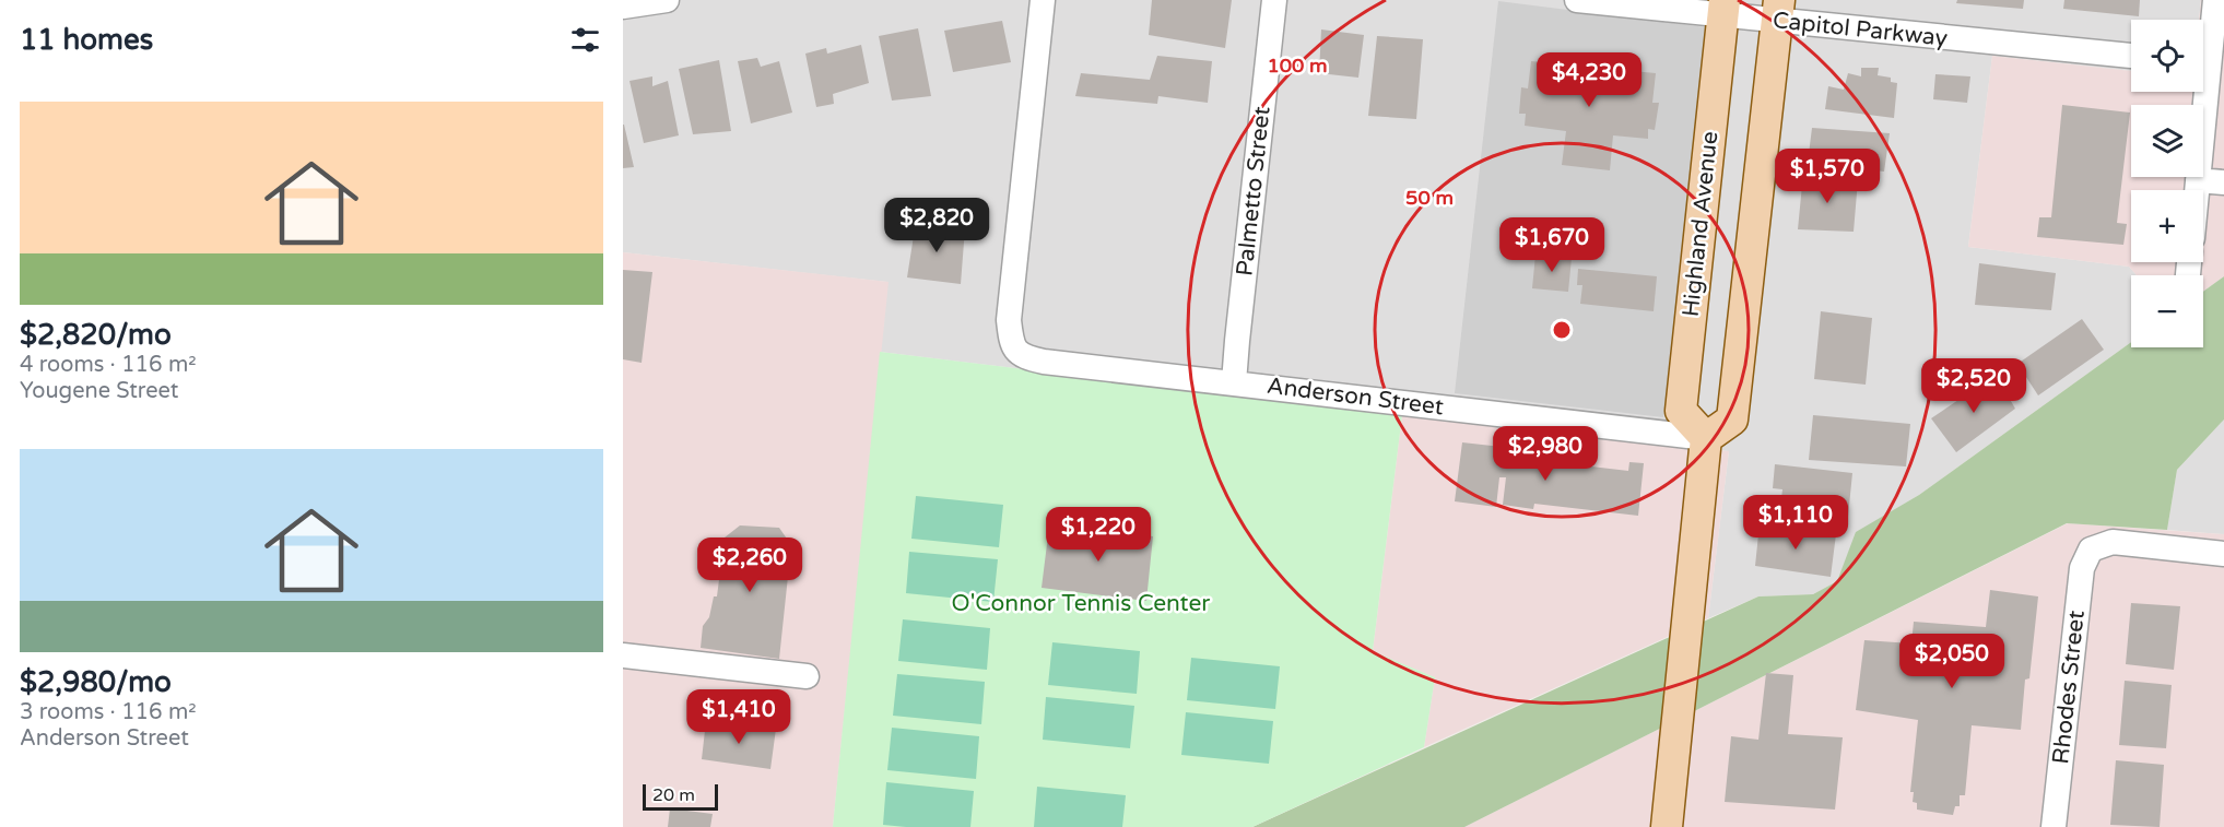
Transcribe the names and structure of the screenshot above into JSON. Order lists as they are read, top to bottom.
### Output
{
  "streets": {
    "main road": ["Highland Avenue"],
    "street": [
      "Capitol Parkway",
      "Palmetto Street",
      "Anderson Street",
      "Rhodes Street"
    ]
  },
  "crossings": [
    ["Capitol Parkway", "Highland Avenue"],
    ["Palmetto Street", "Anderson Street"],
    ["Highland Avenue", "Anderson Street"]
  ],
  "parks": ["O'Connor Tennis Center"],
  "scale_bar": "20 m",
  "page": {
    "heading": "11 homes",
    "map_buttons": ["+", "−"],
    "price": [
      "$4,230",
      "$1,570",
      "$2,820",
      "$1,670",
      "$2,520",
      "$2,980",
      "$1,110",
      "$1,220",
      "$2,260",
      "$2,050",
      "$1,410"
    ],
    "list": [
      {
        "name": "$2,820/mo",
        "note": "4 rooms · 116 m² · Yougene Street"
      },
      {
        "name": "$2,980/mo",
        "note": "3 rooms · 116 m² · Anderson Street"
      }
    ],
    "scale": "20 m"
  },
  "rings": ["100 m", "50 m"]
}
